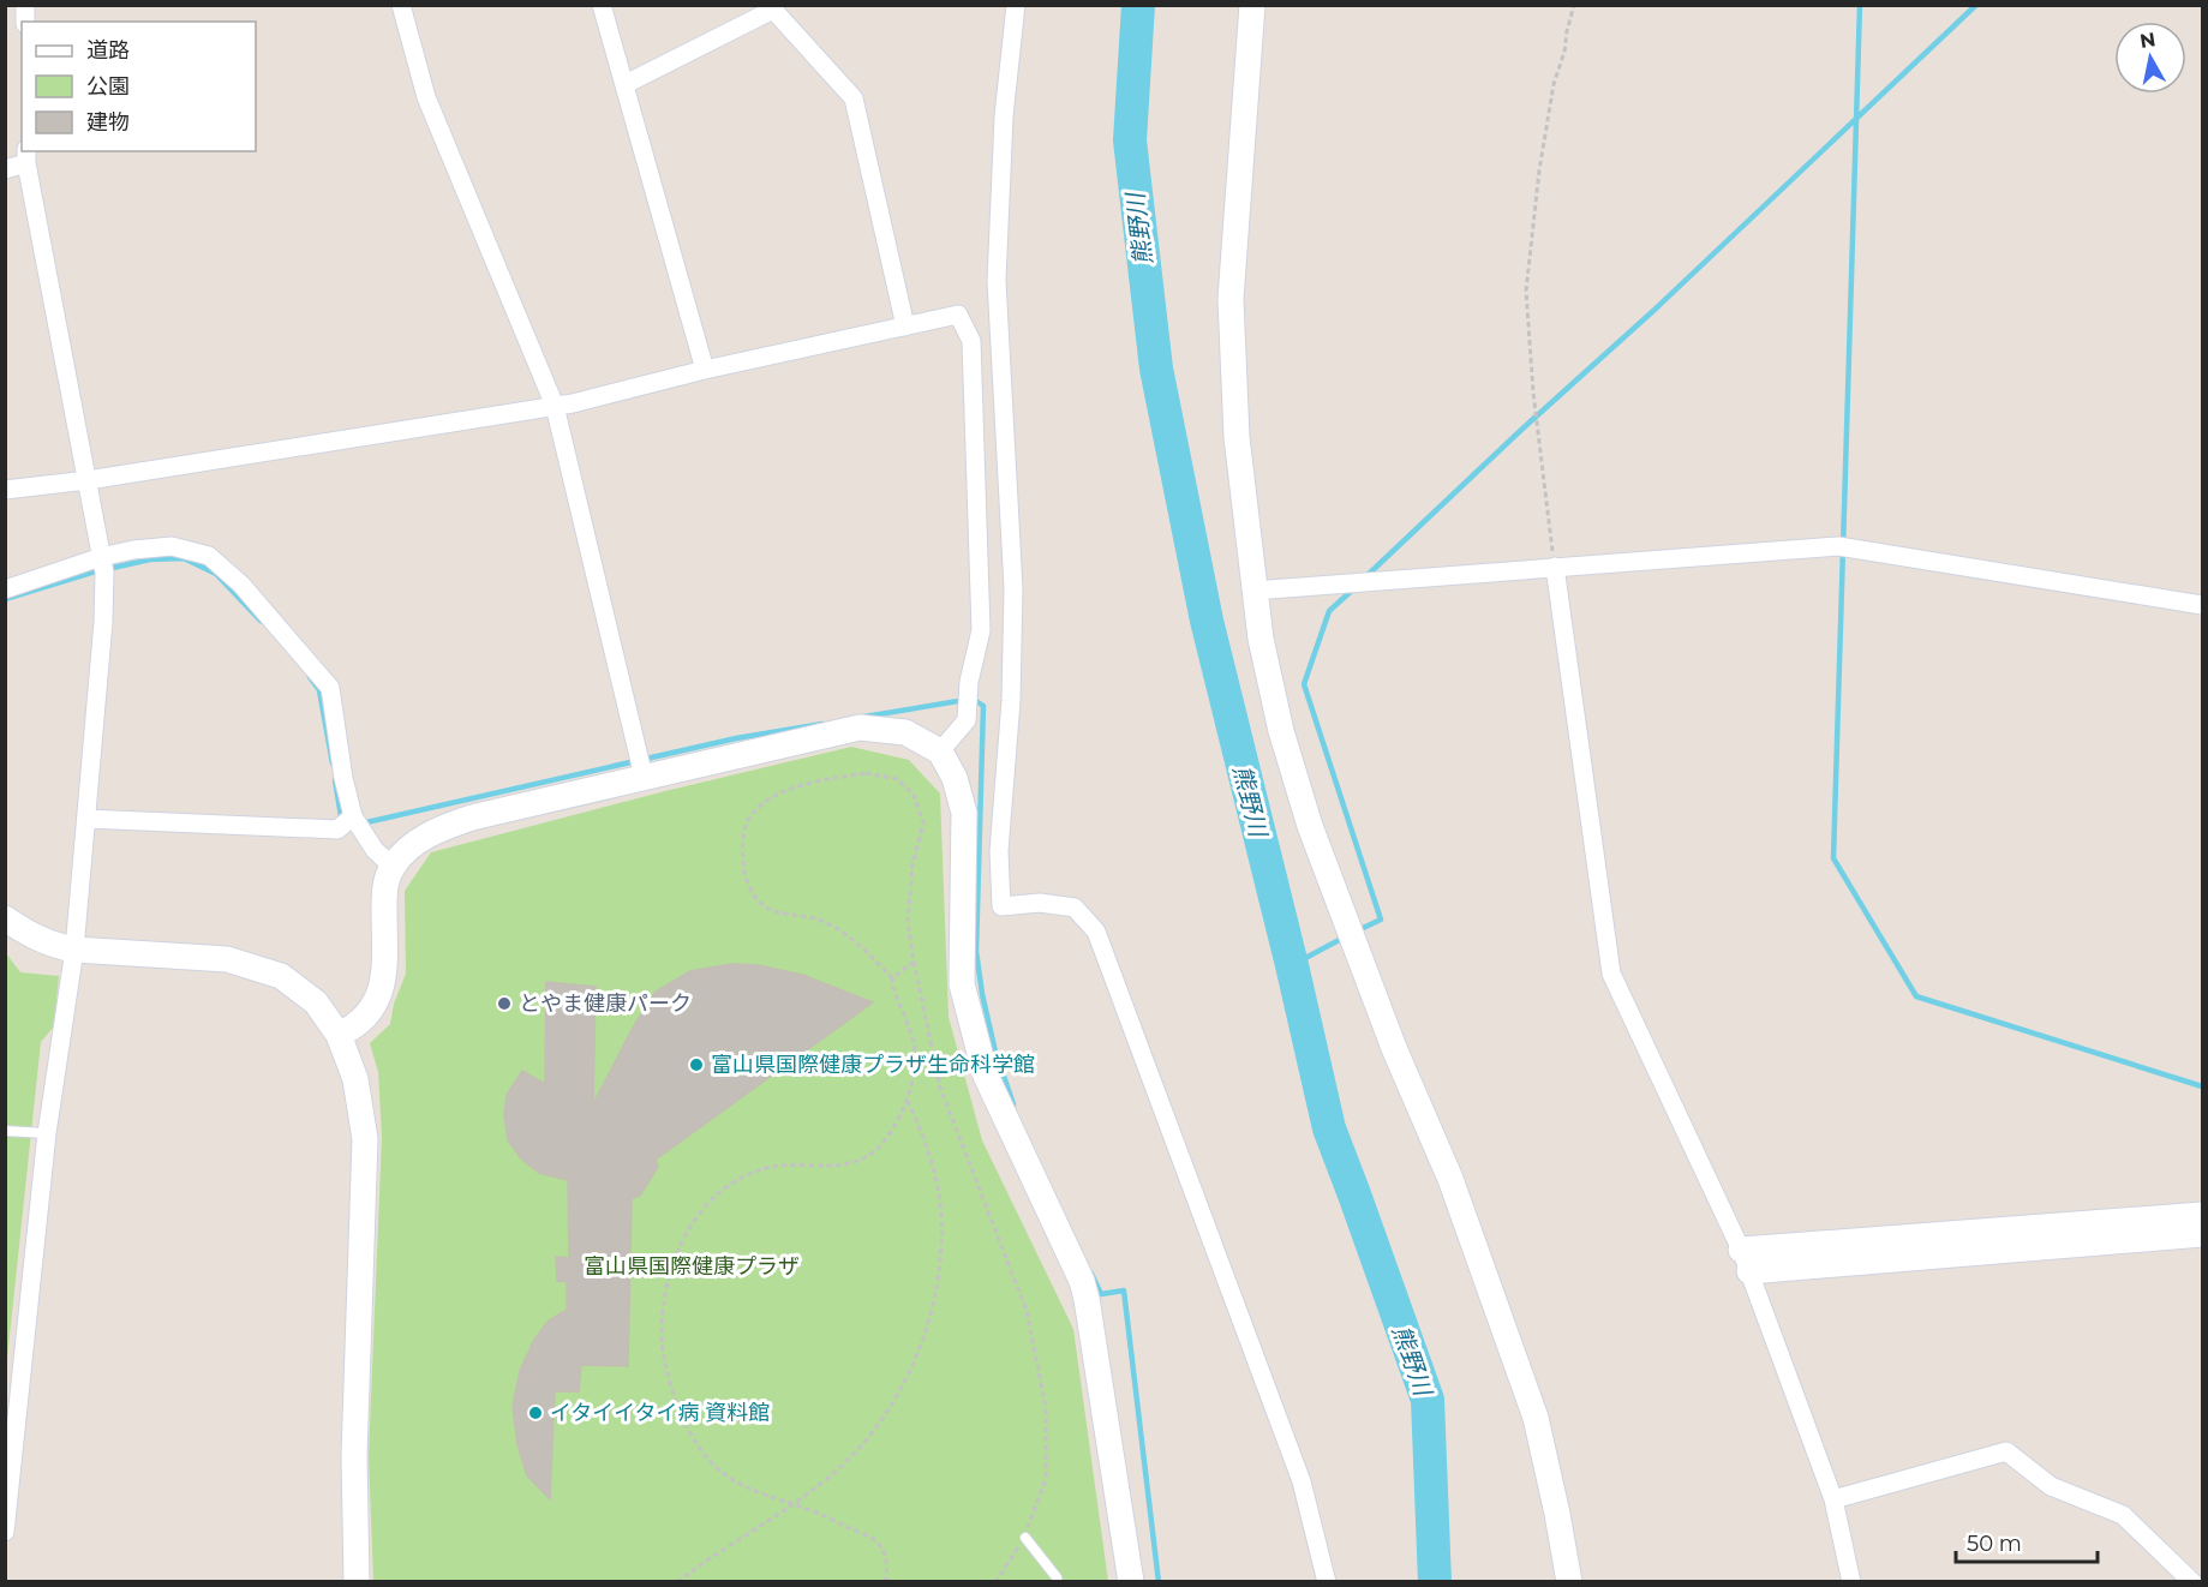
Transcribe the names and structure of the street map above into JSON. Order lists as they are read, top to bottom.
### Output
{
  "water": ["熊野川"],
  "parks": ["富山県国際健康プラザ"],
  "places": ["とやま健康パーク", "富山県国際健康プラザ生命科学館", "イタイイタイ病 資料館"],
  "legend": ["道路", "公園", "建物"],
  "scale_bar": "50 m",
  "north": "top"
}
